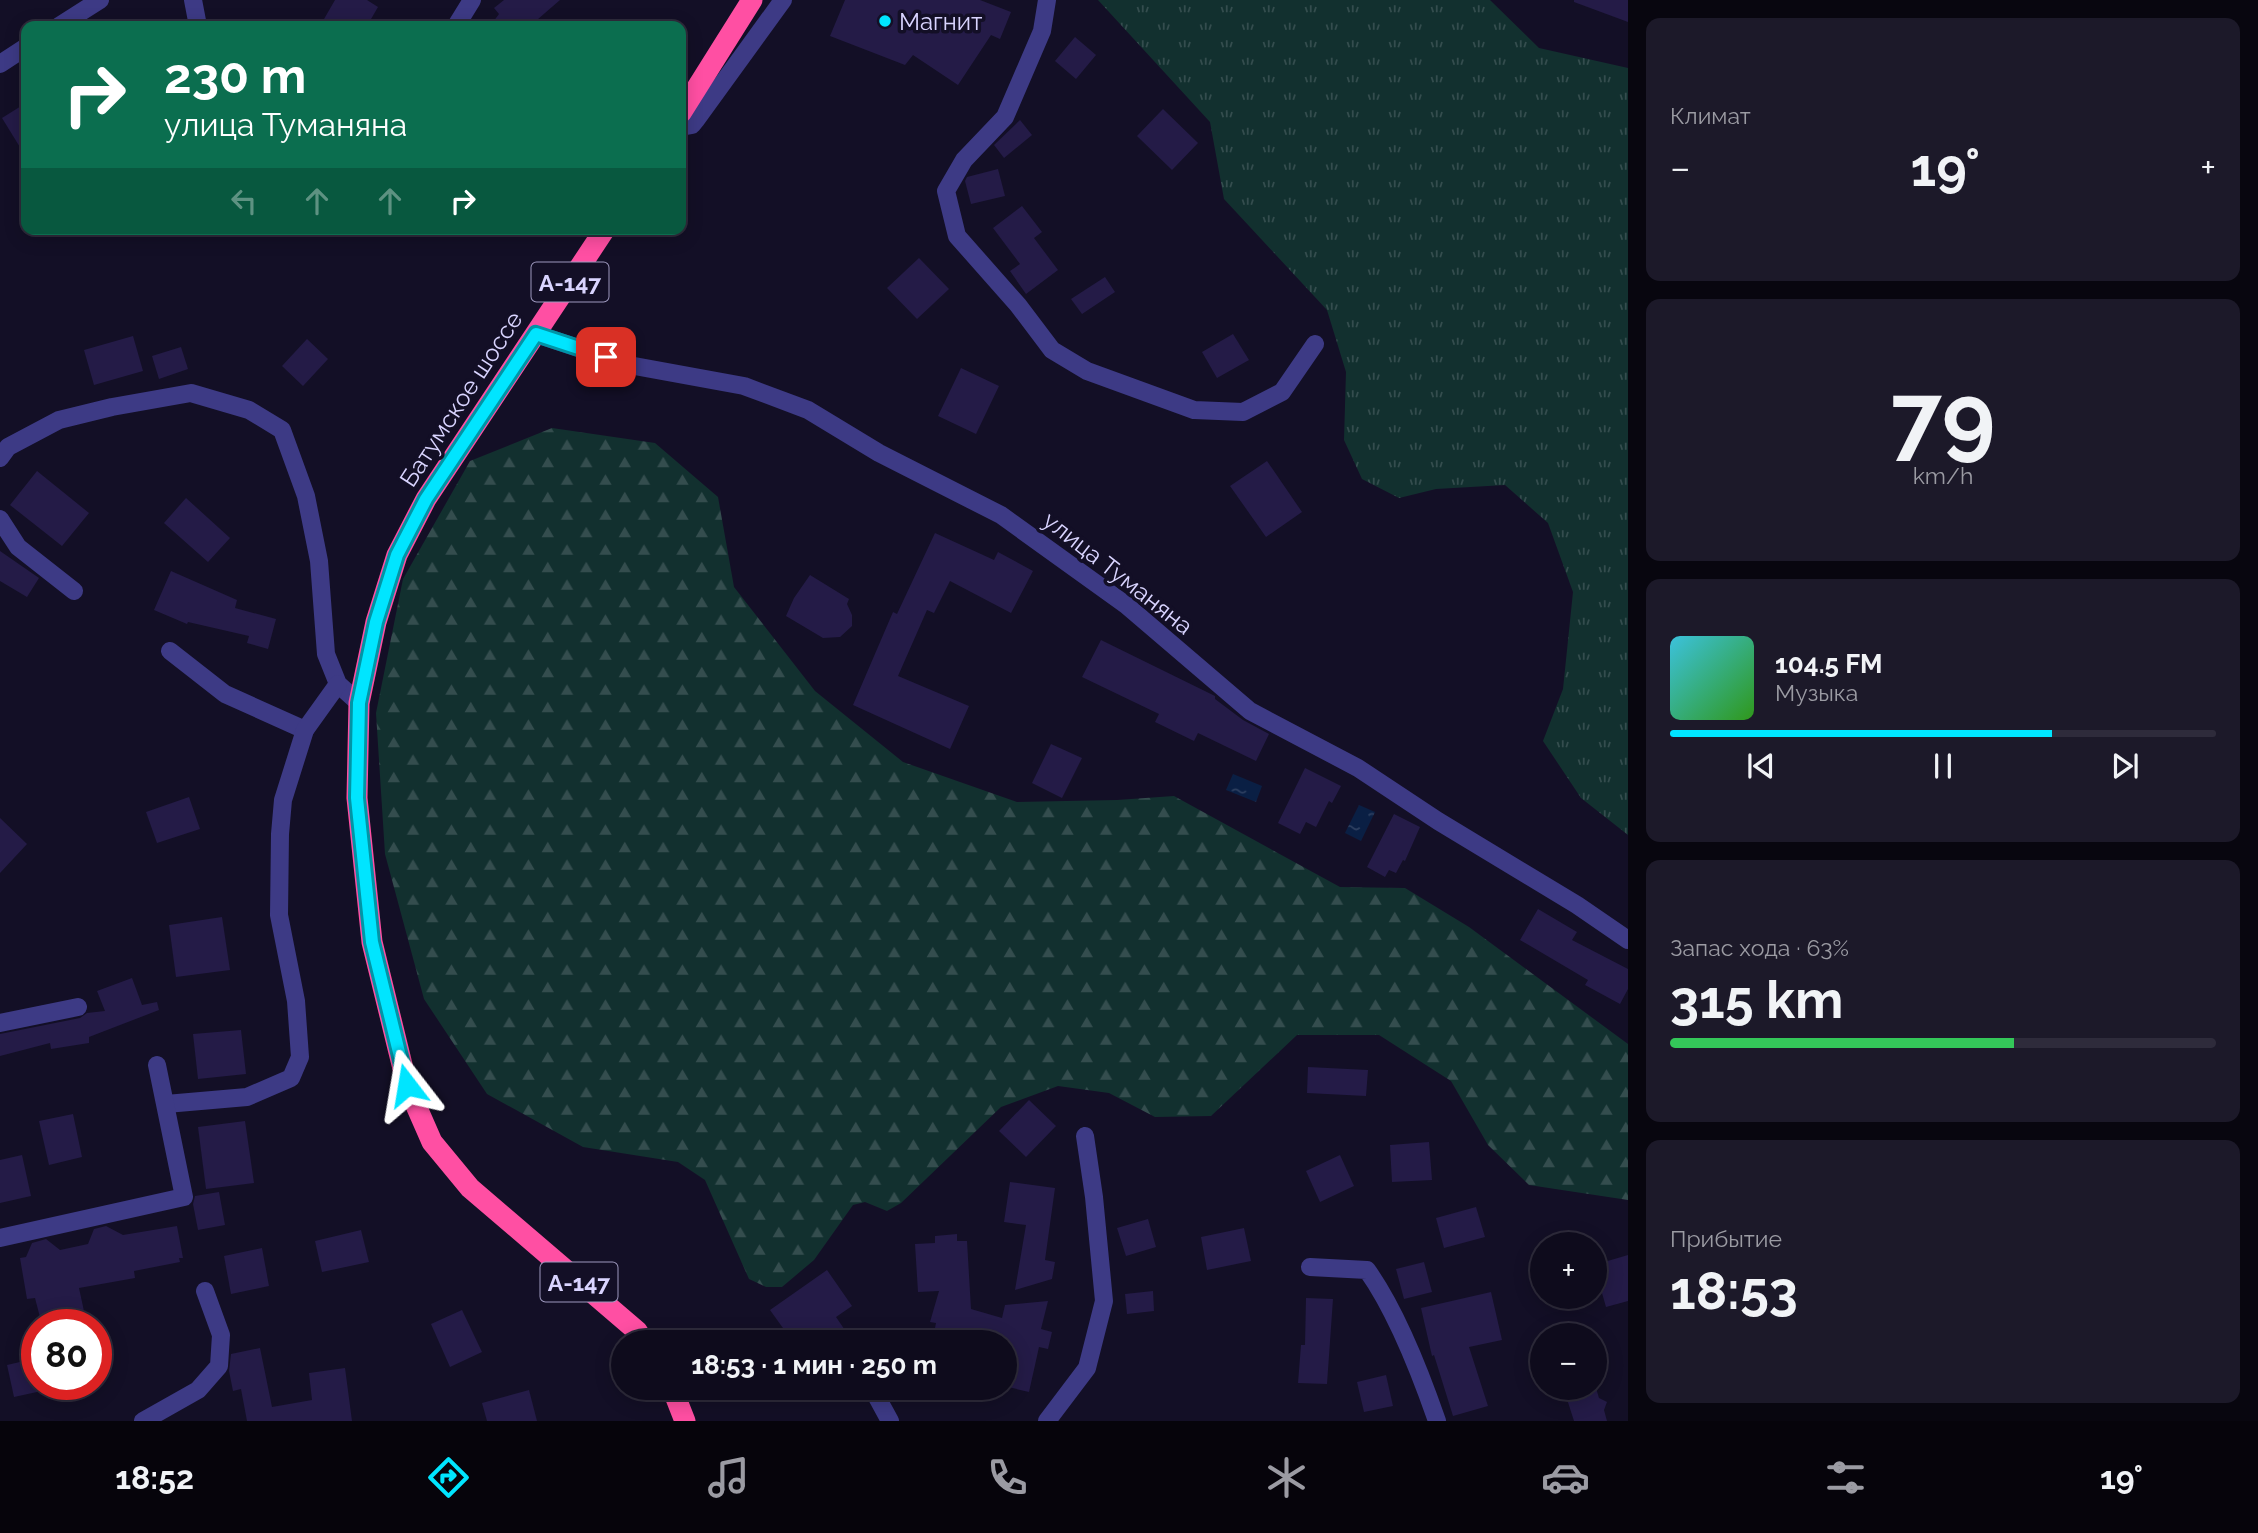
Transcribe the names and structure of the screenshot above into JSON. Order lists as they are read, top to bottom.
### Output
{
  "streets": {
    "highway": ["А-147", "Батумское шоссе"],
    "street": ["улица Туманяна"]
  },
  "crossings": [
    ["Батумское шоссе", "улица Туманяна"]
  ],
  "places": ["Магнит"],
  "page": {
    "tile": [
      "Климат",
      ["79", "km/h"],
      ["Запас хода · 63%", "315 km"],
      ["Прибытие", "18:53"]
    ],
    "turn": ["230 m", "улица Туманяна"],
    "heat": ["−", "19°", "+"],
    "song": ["104.5 FM", "Музыка"],
    "map_buttons": ["+", "−"],
    "limit": "80",
    "trip": "18:53 · 1 мин · 250 m",
    "tabs": ["18:52", "19°"]
  }
}
